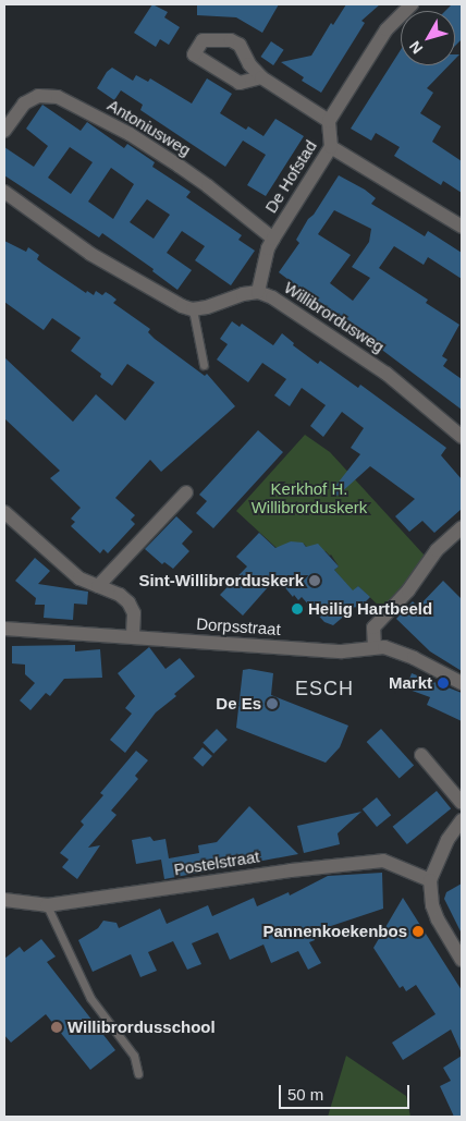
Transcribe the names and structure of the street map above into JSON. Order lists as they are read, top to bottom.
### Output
{
  "streets": {
    "street": [
      "Antoniusweg",
      "De Hofstad",
      "Willibrordusweg",
      "Dorpsstraat",
      "Postelstraat"
    ]
  },
  "crossings": [
    ["Antoniusweg", "De Hofstad"],
    ["De Hofstad", "Willibrordusweg"]
  ],
  "districts": ["ESCH"],
  "parks": ["Kerkhof H. Willibrorduskerk"],
  "places": [
    "Sint-Willibrorduskerk",
    "Heilig Hartbeeld",
    "Markt",
    "De Es",
    "Pannenkoekenbos",
    "Willibrordusschool"
  ],
  "scale_bar": "50 m",
  "north": "bottom left"
}
